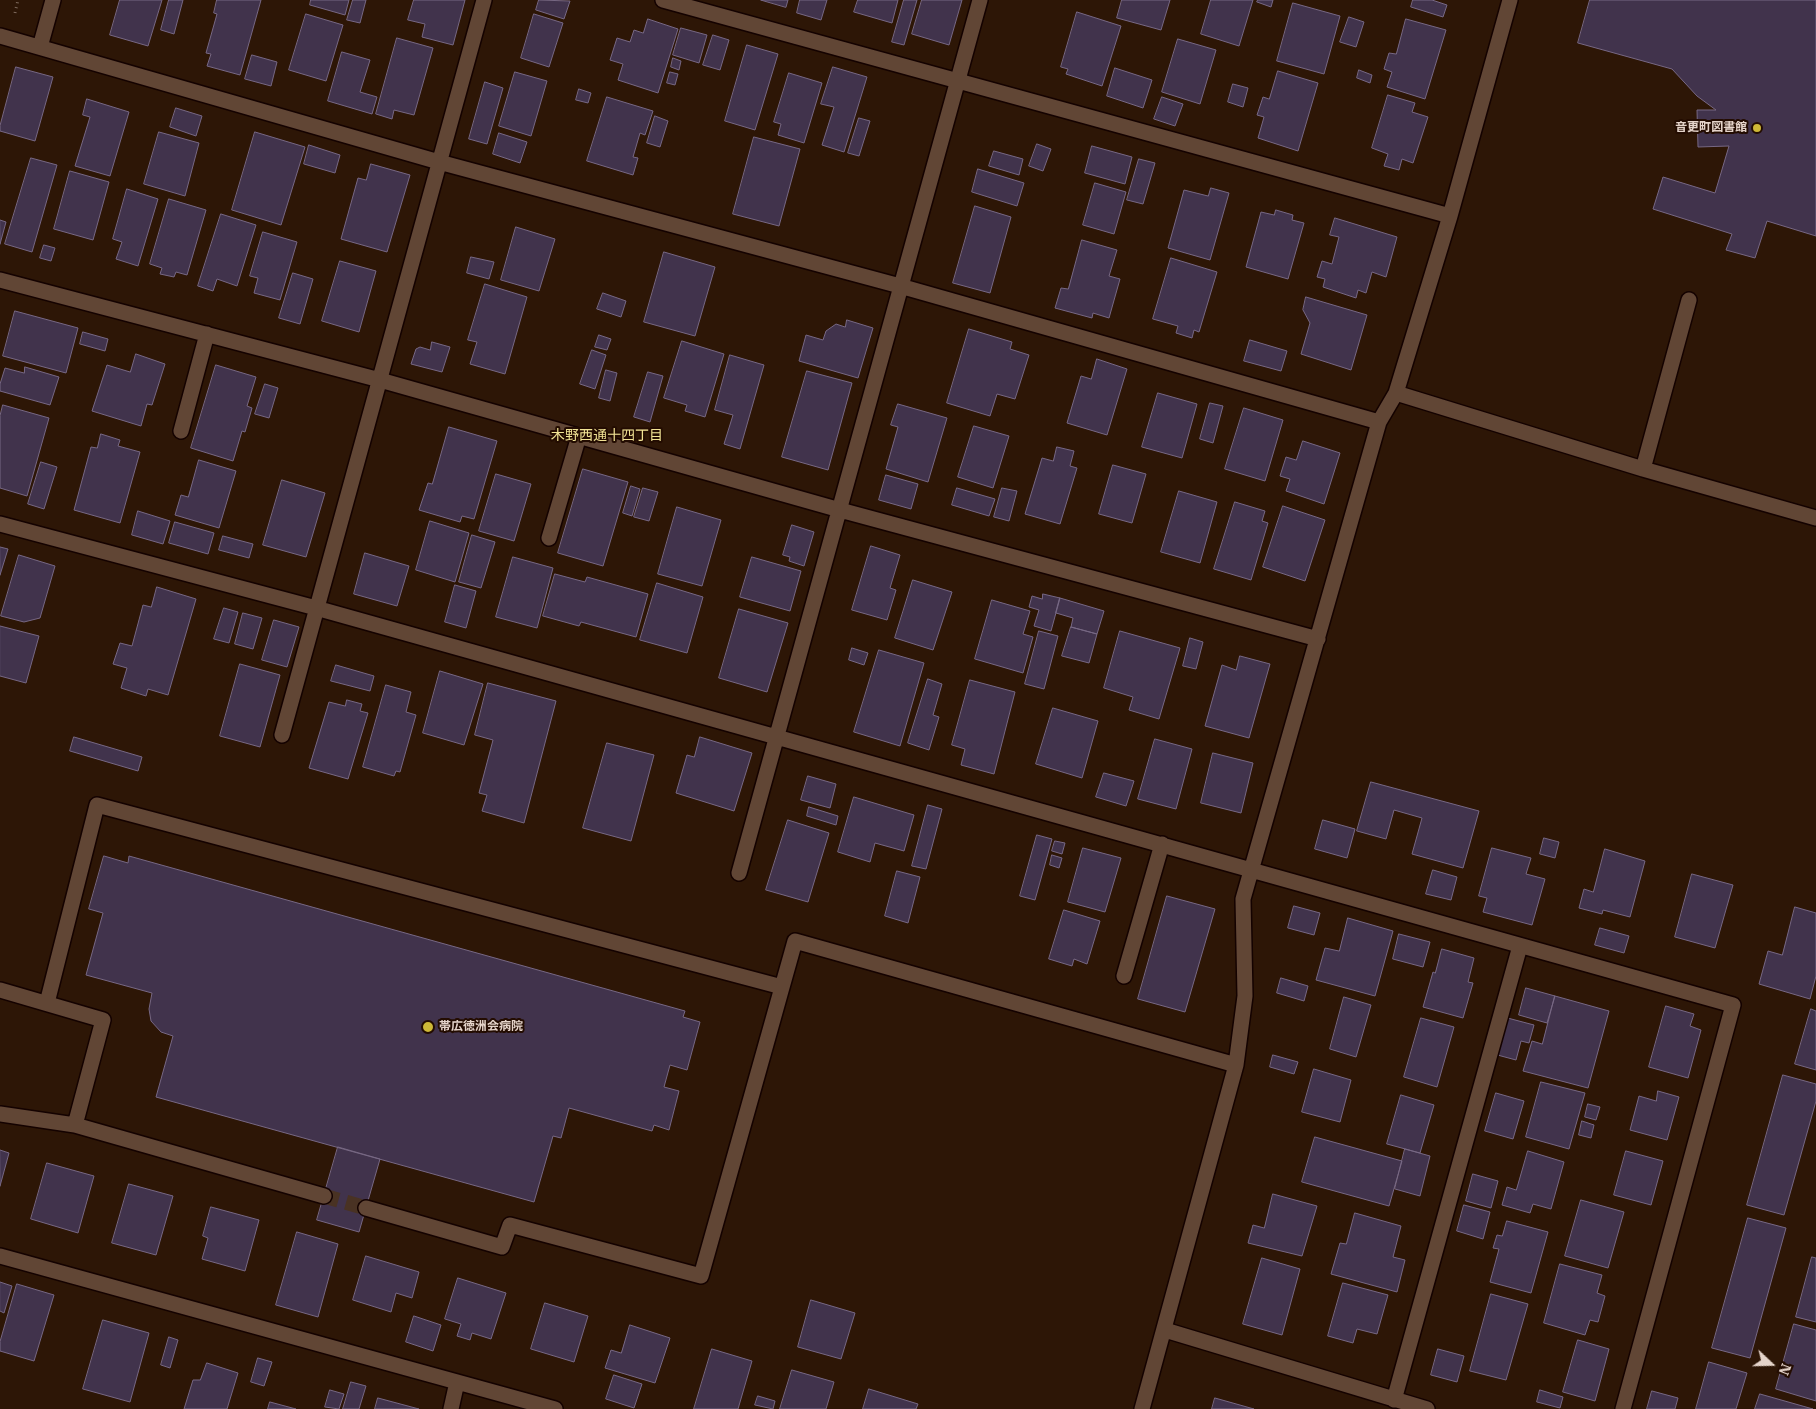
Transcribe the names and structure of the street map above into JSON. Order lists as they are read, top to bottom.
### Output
{
  "districts": ["木野西通十四丁目"],
  "places": ["音更町図書館", "帯広徳洲会病院"],
  "north": "right"
}
